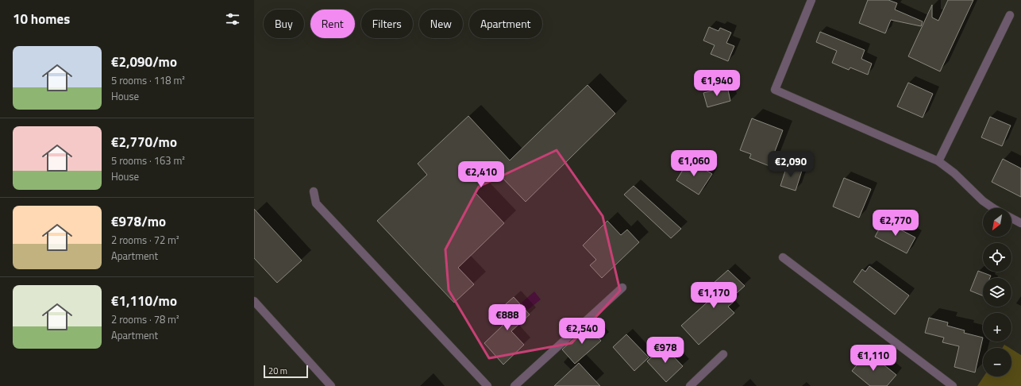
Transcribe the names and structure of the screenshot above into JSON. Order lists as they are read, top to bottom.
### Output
{
  "scale_bar": "20 m",
  "north": "bottom left",
  "page": {
    "heading": "10 homes",
    "chip": [
      "Buy",
      "Rent",
      "Filters",
      "New",
      "Apartment"
    ],
    "list": [
      {
        "name": "€2,090/mo",
        "note": "5 rooms · 118 m² · House"
      },
      {
        "name": "€2,770/mo",
        "note": "5 rooms · 163 m² · House"
      },
      {
        "name": "€978/mo",
        "note": "2 rooms · 72 m² · Apartment"
      },
      {
        "name": "€1,110/mo",
        "note": "2 rooms · 78 m² · Apartment"
      }
    ],
    "price": [
      "€1,940",
      "€1,060",
      "€2,090",
      "€2,410",
      "€2,770",
      "€1,170",
      "€888",
      "€2,540",
      "€978",
      "€1,110"
    ],
    "map_buttons": ["+", "−"],
    "scale": "20 m"
  }
}
